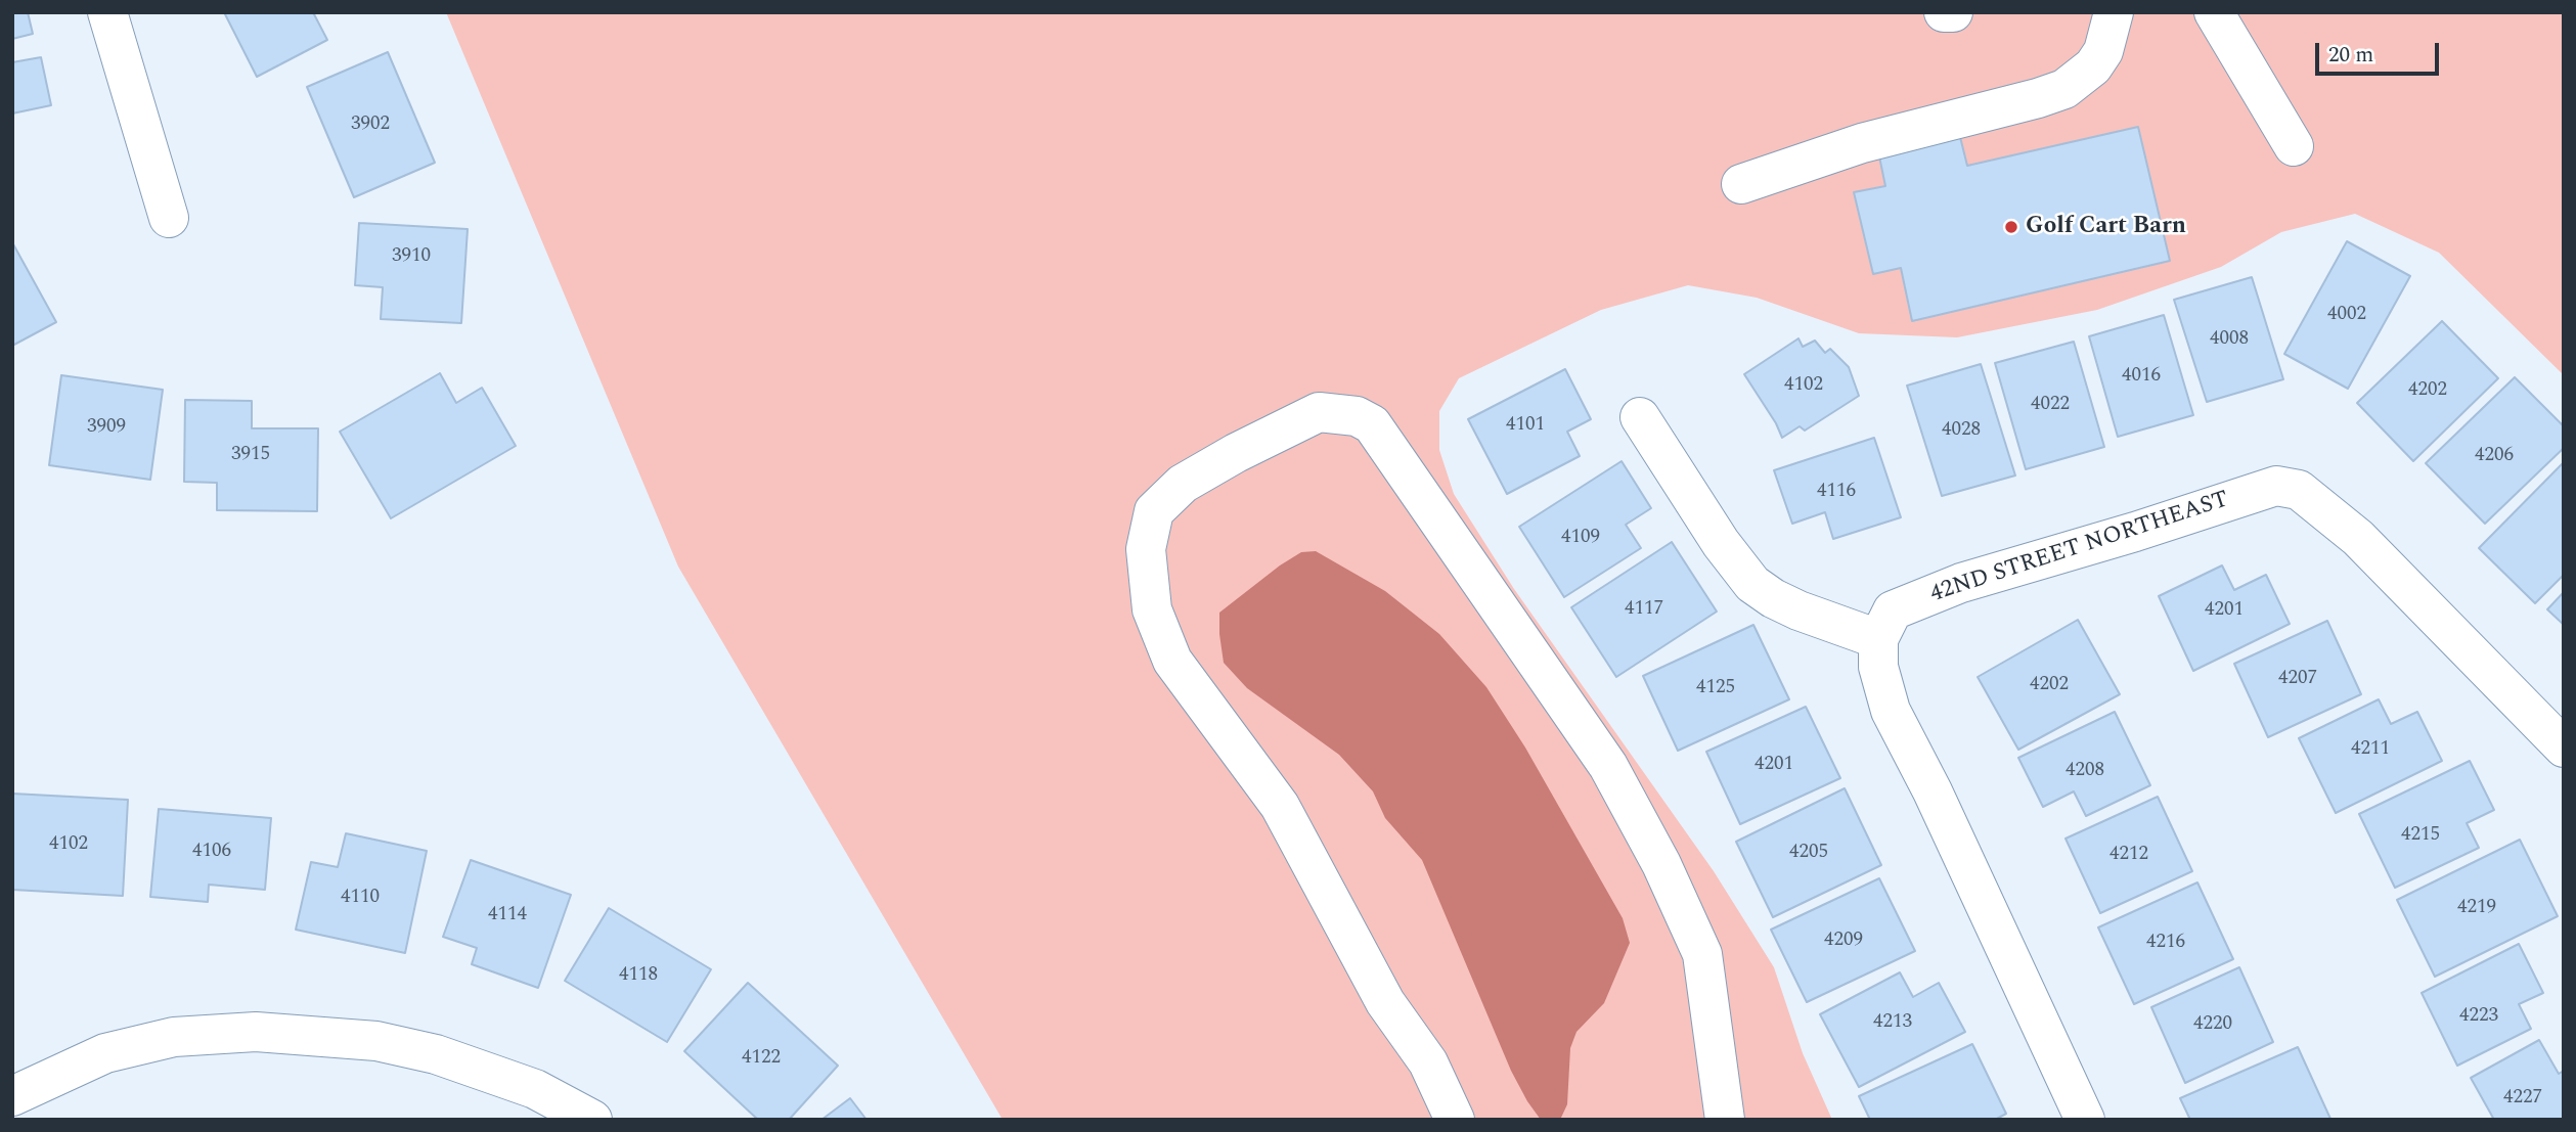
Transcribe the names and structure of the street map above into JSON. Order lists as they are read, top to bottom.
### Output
{
  "streets": {
    "street": ["42ND STREET NORTHEAST"]
  },
  "places": ["Golf Cart Barn"],
  "house_numbers": [
    "3902",
    "3910",
    "4002",
    "4008",
    "4016",
    "4102",
    "4202",
    "4022",
    "4101",
    "3909",
    "4028",
    "3915",
    "4206",
    "4116",
    "4109",
    "4117",
    "4201",
    "4207",
    "4202",
    "4125",
    "4211",
    "4201",
    "4208",
    "4215",
    "4102",
    "4106",
    "4205",
    "4212",
    "4110",
    "4219",
    "4114",
    "4209",
    "4216",
    "4118",
    "4223",
    "4213",
    "4220",
    "4122",
    "4227"
  ],
  "scale_bar": "20 m"
}
